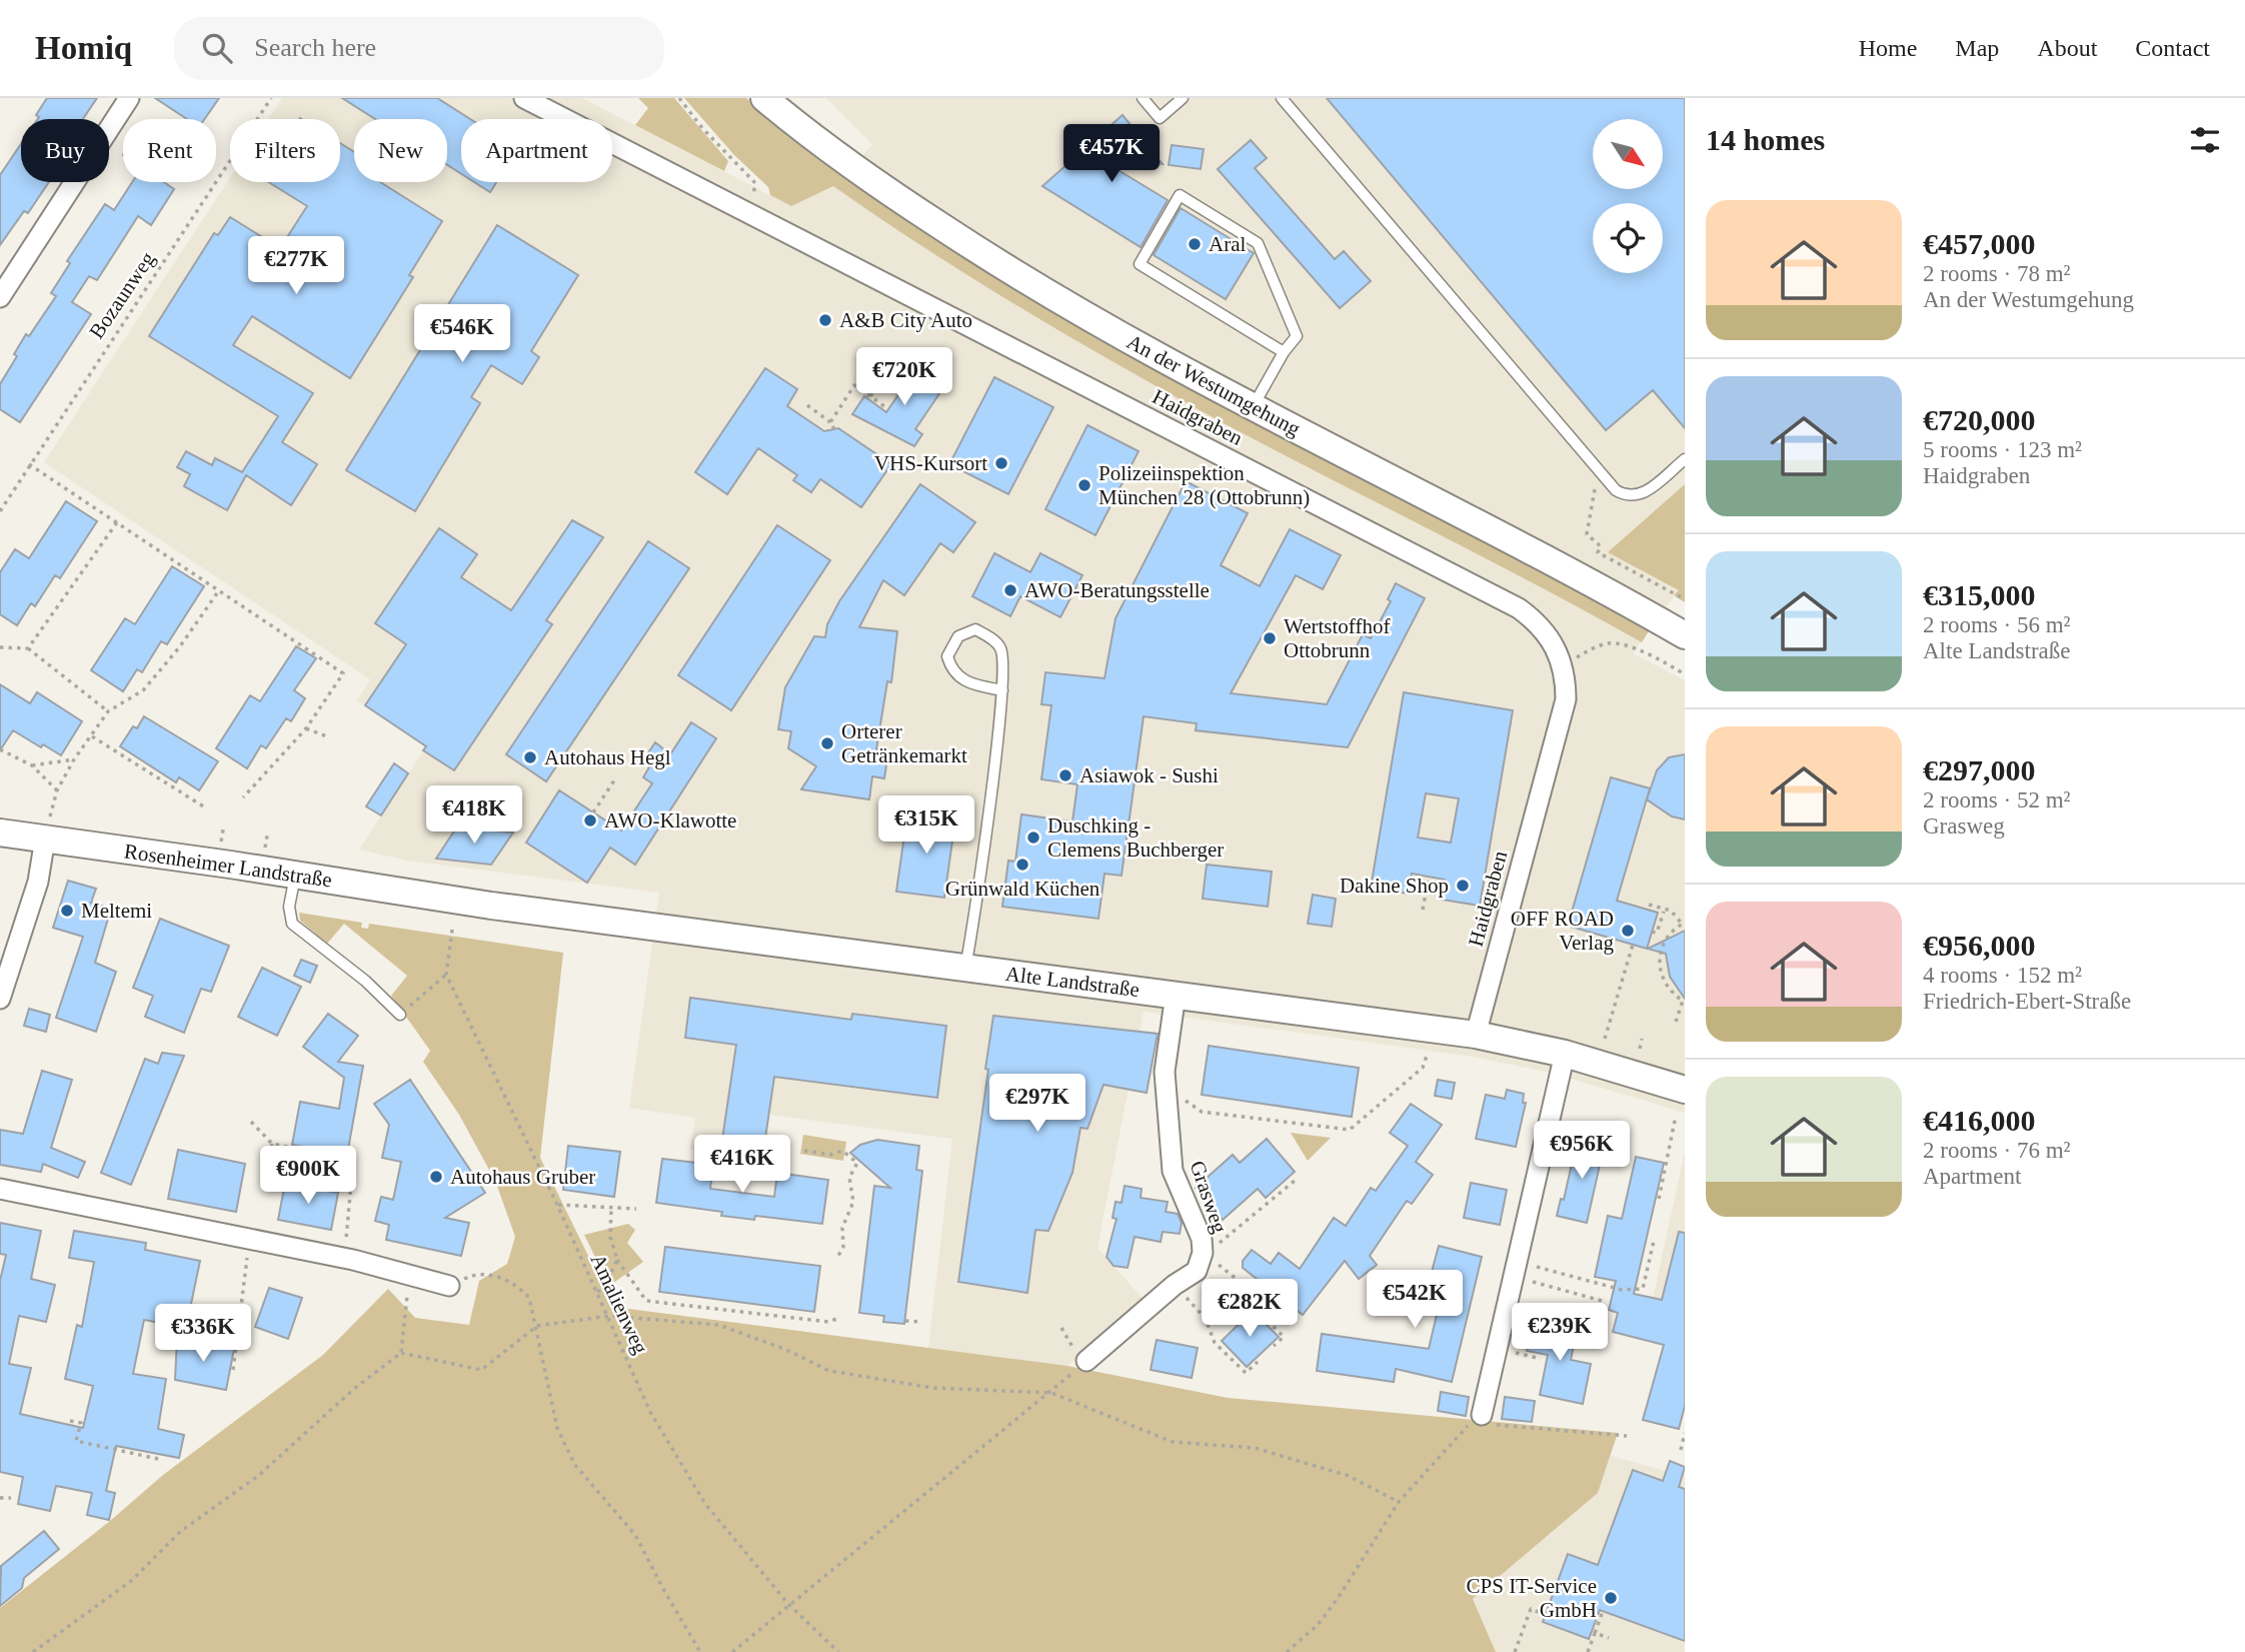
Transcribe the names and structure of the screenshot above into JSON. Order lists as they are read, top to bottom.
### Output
{
  "streets": {
    "main road": ["An der Westumgehung", "Rosenheimer Landstraße", "Alte Landstraße"],
    "street": ["Haidgraben", "Grasweg"],
    "path": ["Bozaunweg", "Amalienweg"]
  },
  "crossings": [
    ["Haidgraben", "Alte Landstraße"],
    ["Rosenheimer Landstraße", "Alte Landstraße"],
    ["Alte Landstraße", "Grasweg"]
  ],
  "places": [
    "Aral",
    "A&B City Auto",
    "VHS-Kursort",
    "Polizeiinspektion München 28 (Ottobrunn)",
    "AWO-Beratungsstelle",
    "Wertstoffhof Ottobrunn",
    "Orterer Getränkemarkt",
    "Autohaus Hegl",
    "Asiawok - Sushi",
    "AWO-Klawotte",
    "Duschking - Clemens Buchberger",
    "Grünwald Küchen",
    "Dakine Shop",
    "Meltemi",
    "OFF ROAD Verlag",
    "Autohaus Gruber",
    "CPS IT-Service GmbH"
  ],
  "north": "bottom right",
  "page": {
    "header": "Homiq",
    "search": "Search here",
    "nav": [
      "Home",
      "Map",
      "About",
      "Contact"
    ],
    "heading": "14 homes",
    "chip": [
      "Buy",
      "Rent",
      "Filters",
      "New",
      "Apartment"
    ],
    "price": [
      "€457K",
      "€277K",
      "€546K",
      "€720K",
      "€418K",
      "€315K",
      "€297K",
      "€956K",
      "€416K",
      "€900K",
      "€542K",
      "€282K",
      "€239K",
      "€336K"
    ],
    "list": [
      {
        "name": "€457,000",
        "note": "2 rooms · 78 m² · An der Westumgehung"
      },
      {
        "name": "€720,000",
        "note": "5 rooms · 123 m² · Haidgraben"
      },
      {
        "name": "€315,000",
        "note": "2 rooms · 56 m² · Alte Landstraße"
      },
      {
        "name": "€297,000",
        "note": "2 rooms · 52 m² · Grasweg"
      },
      {
        "name": "€956,000",
        "note": "4 rooms · 152 m² · Friedrich-Ebert-Straße"
      },
      {
        "name": "€416,000",
        "note": "2 rooms · 76 m² · Apartment"
      }
    ]
  }
}
